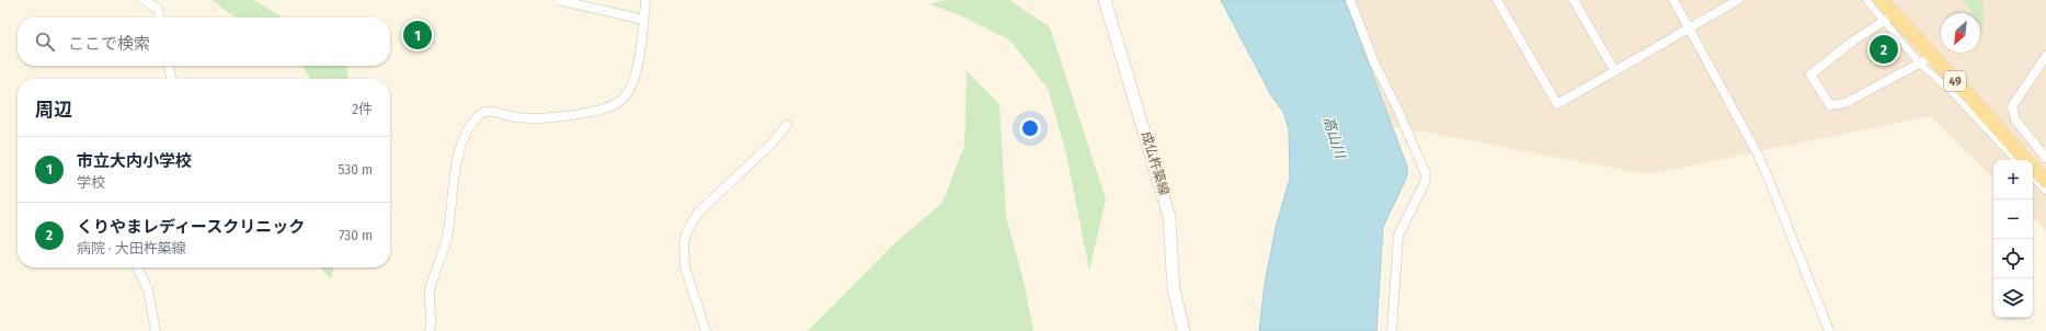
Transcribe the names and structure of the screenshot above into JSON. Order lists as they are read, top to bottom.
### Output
{
  "streets": {
    "main road": ["49", "成仏杵築線"]
  },
  "water": ["高山川"],
  "north": "bottom left",
  "page": {
    "search": "ここで検索",
    "pins": ["1", "2"],
    "heading": ["周辺", "2件"],
    "list": [
      {
        "mark": "1",
        "name": "市立大内小学校",
        "note": "学校",
        "value": "530 m"
      },
      {
        "mark": "2",
        "name": "くりやまレディースクリニック",
        "note": "病院 · 大田杵築線",
        "value": "730 m"
      }
    ],
    "map_buttons": ["+", "−"]
  }
}
